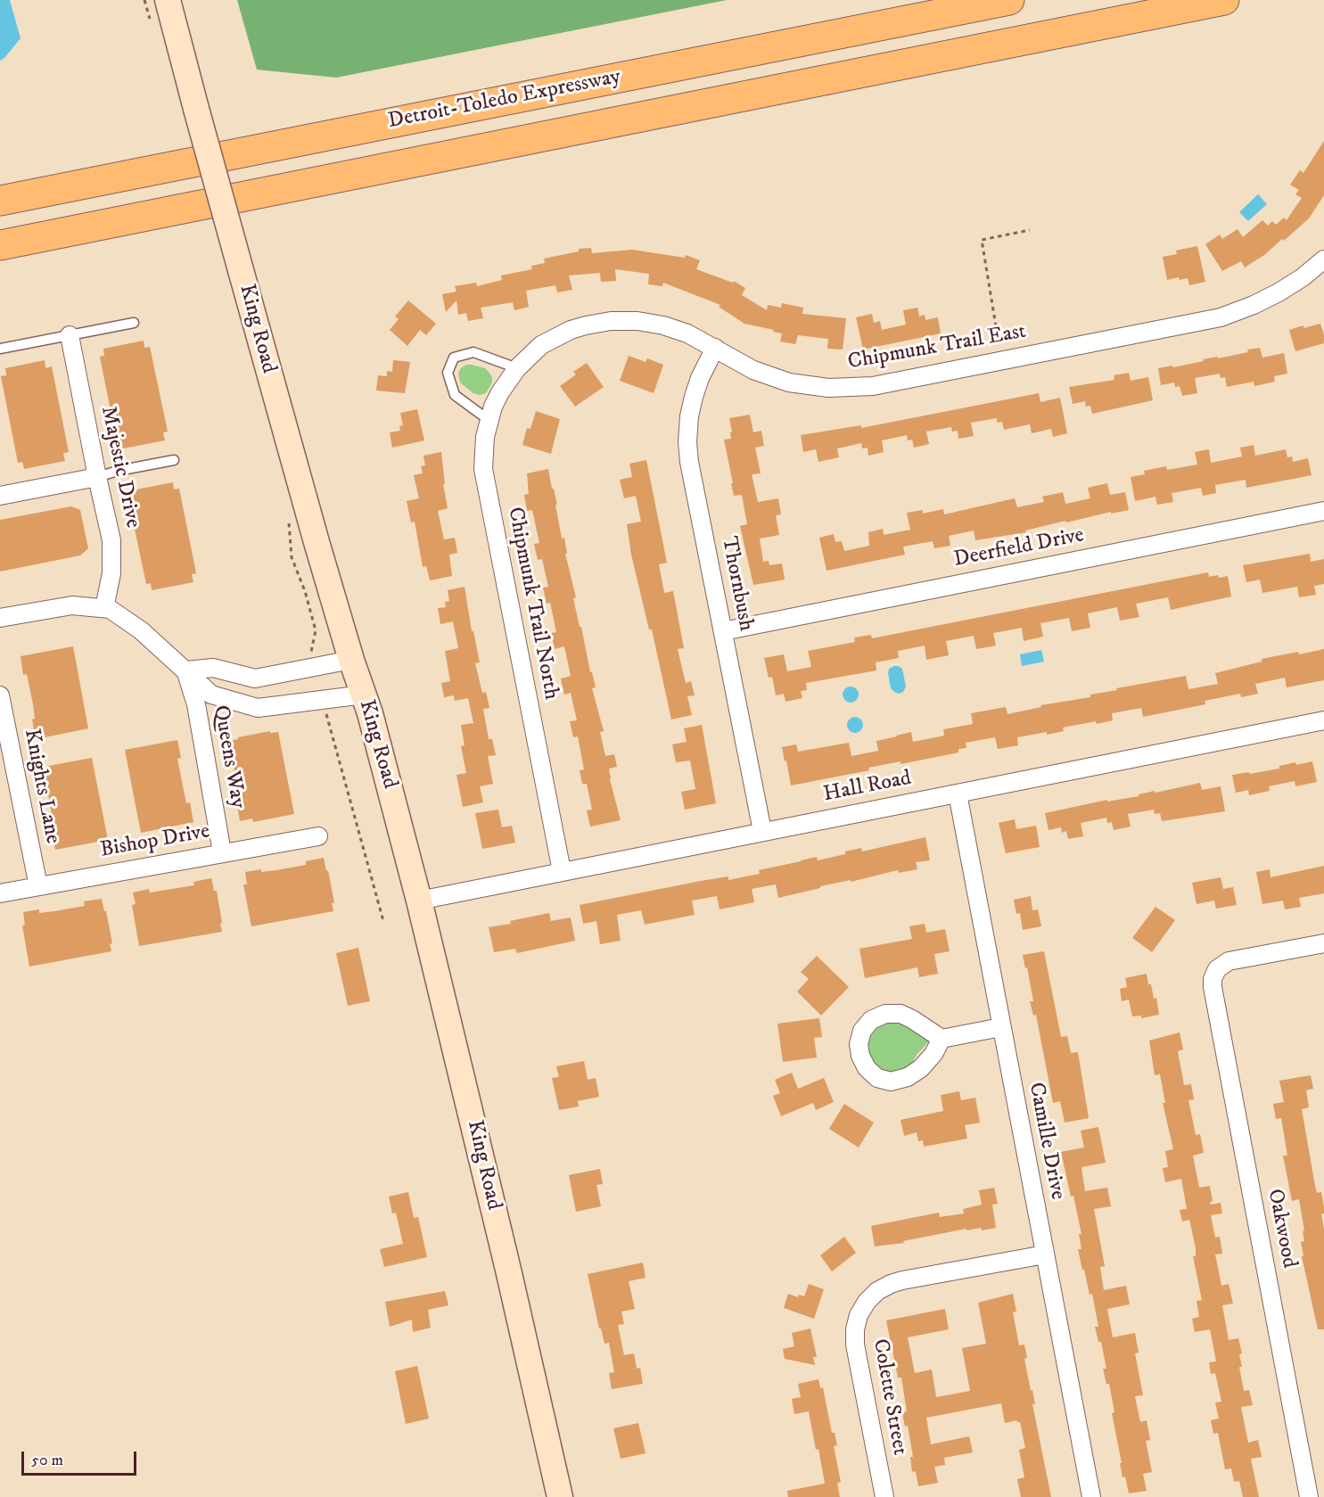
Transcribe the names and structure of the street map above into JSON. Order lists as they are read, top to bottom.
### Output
{
  "streets": {
    "highway": ["Detroit-Toledo Expressway"],
    "main road": ["King Road"],
    "street": [
      "Chipmunk Trail East",
      "Majestic Drive",
      "Deerfield Drive",
      "Thornbush",
      "Chipmunk Trail North",
      "Queens Way",
      "Knights Lane",
      "Hall Road",
      "Bishop Drive",
      "Camille Drive",
      "Oakwood",
      "Colette Street"
    ]
  },
  "crossings": [
    ["King Road", "Hall Road"],
    ["Chipmunk Trail East", "Thornbush"],
    ["Chipmunk Trail East", "Chipmunk Trail North"],
    ["Deerfield Drive", "Thornbush"],
    ["Thornbush", "Hall Road"],
    ["Chipmunk Trail North", "Hall Road"],
    ["Queens Way", "Bishop Drive"],
    ["Knights Lane", "Bishop Drive"],
    ["Hall Road", "Camille Drive"],
    ["Camille Drive", "Colette Street"]
  ],
  "scale_bar": "50 m"
}
